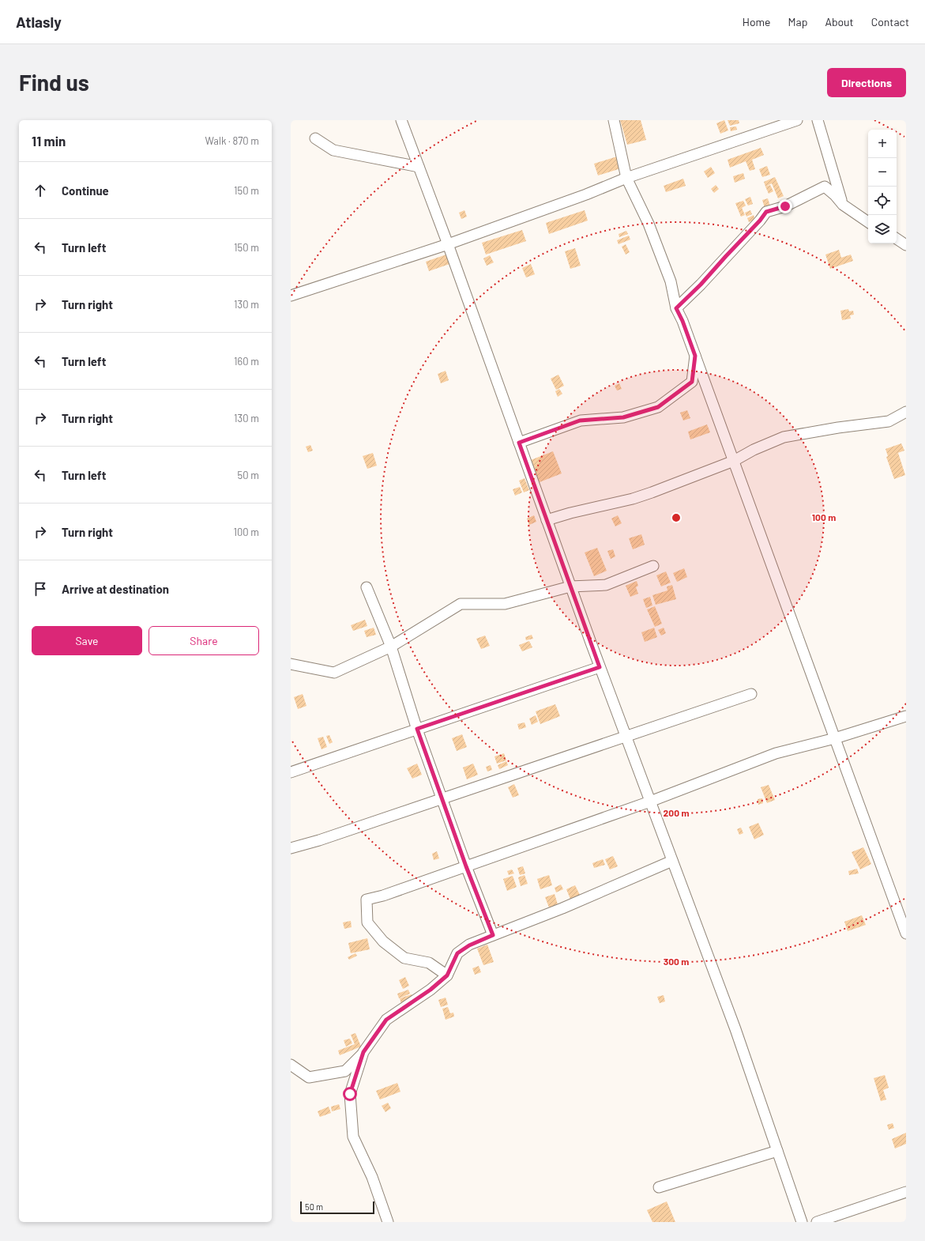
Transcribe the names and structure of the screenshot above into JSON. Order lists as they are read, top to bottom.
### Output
{
  "scale_bar": "50 m",
  "page": {
    "header": "Atlasly",
    "nav": [
      "Home",
      "Map",
      "About",
      "Contact"
    ],
    "buttons": [
      "Directions",
      ["Save", "Share"]
    ],
    "title": "Find us",
    "heading": ["11 min", "Walk · 870 m"],
    "map_buttons": ["+", "−"],
    "list": [
      ["Continue", "150 m"],
      ["Turn left", "150 m"],
      ["Turn right", "130 m"],
      ["Turn left", "160 m"],
      ["Turn right", "130 m"],
      ["Turn left", "50 m"],
      ["Turn right", "100 m"],
      "Arrive at destination"
    ],
    "scale": "50 m"
  },
  "rings": ["100 m", "200 m", "300 m"]
}
